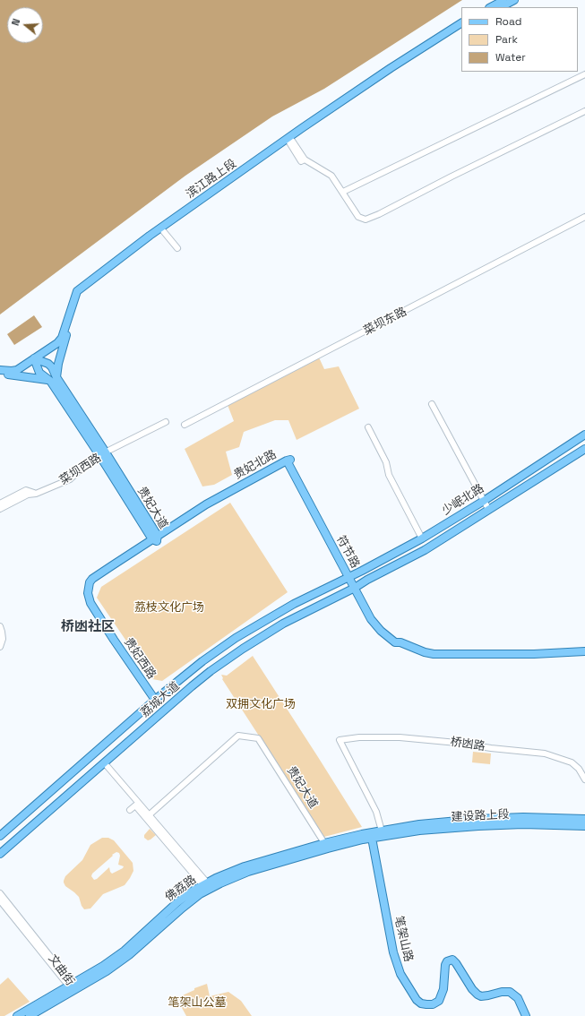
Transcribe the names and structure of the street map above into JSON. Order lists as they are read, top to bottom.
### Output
{
  "streets": {
    "main road": [
      "滨江路上段",
      "贵妃北路",
      "少岷北路",
      "贵妃大道",
      "符节路",
      "贵妃西路",
      "荔城大道",
      "建设路上段",
      "佛荔路",
      "笔架山路"
    ],
    "street": [
      "菜坝东路",
      "菜坝西路",
      "桥凼路",
      "文曲街"
    ]
  },
  "crossings": [
    ["滨江路上段", "贵妃大道"],
    ["贵妃北路", "贵妃大道"],
    ["贵妃北路", "符节路"],
    ["贵妃北路", "贵妃西路"],
    ["菜坝西路", "贵妃大道"],
    ["少岷北路", "符节路"],
    ["少岷北路", "荔城大道"],
    ["贵妃大道", "贵妃西路"],
    ["贵妃大道", "佛荔路"],
    ["符节路", "荔城大道"],
    ["贵妃西路", "荔城大道"],
    ["桥凼路", "建设路上段"],
    ["桥凼路", "佛荔路"],
    ["建设路上段", "佛荔路"],
    ["佛荔路", "笔架山路"],
    ["佛荔路", "文曲街"]
  ],
  "districts": ["桥凼社区"],
  "parks": ["荔枝文化广场", "双拥文化广场", "笔架山公墓"],
  "legend": ["Road", "Park", "Water"],
  "north": "left"
}
